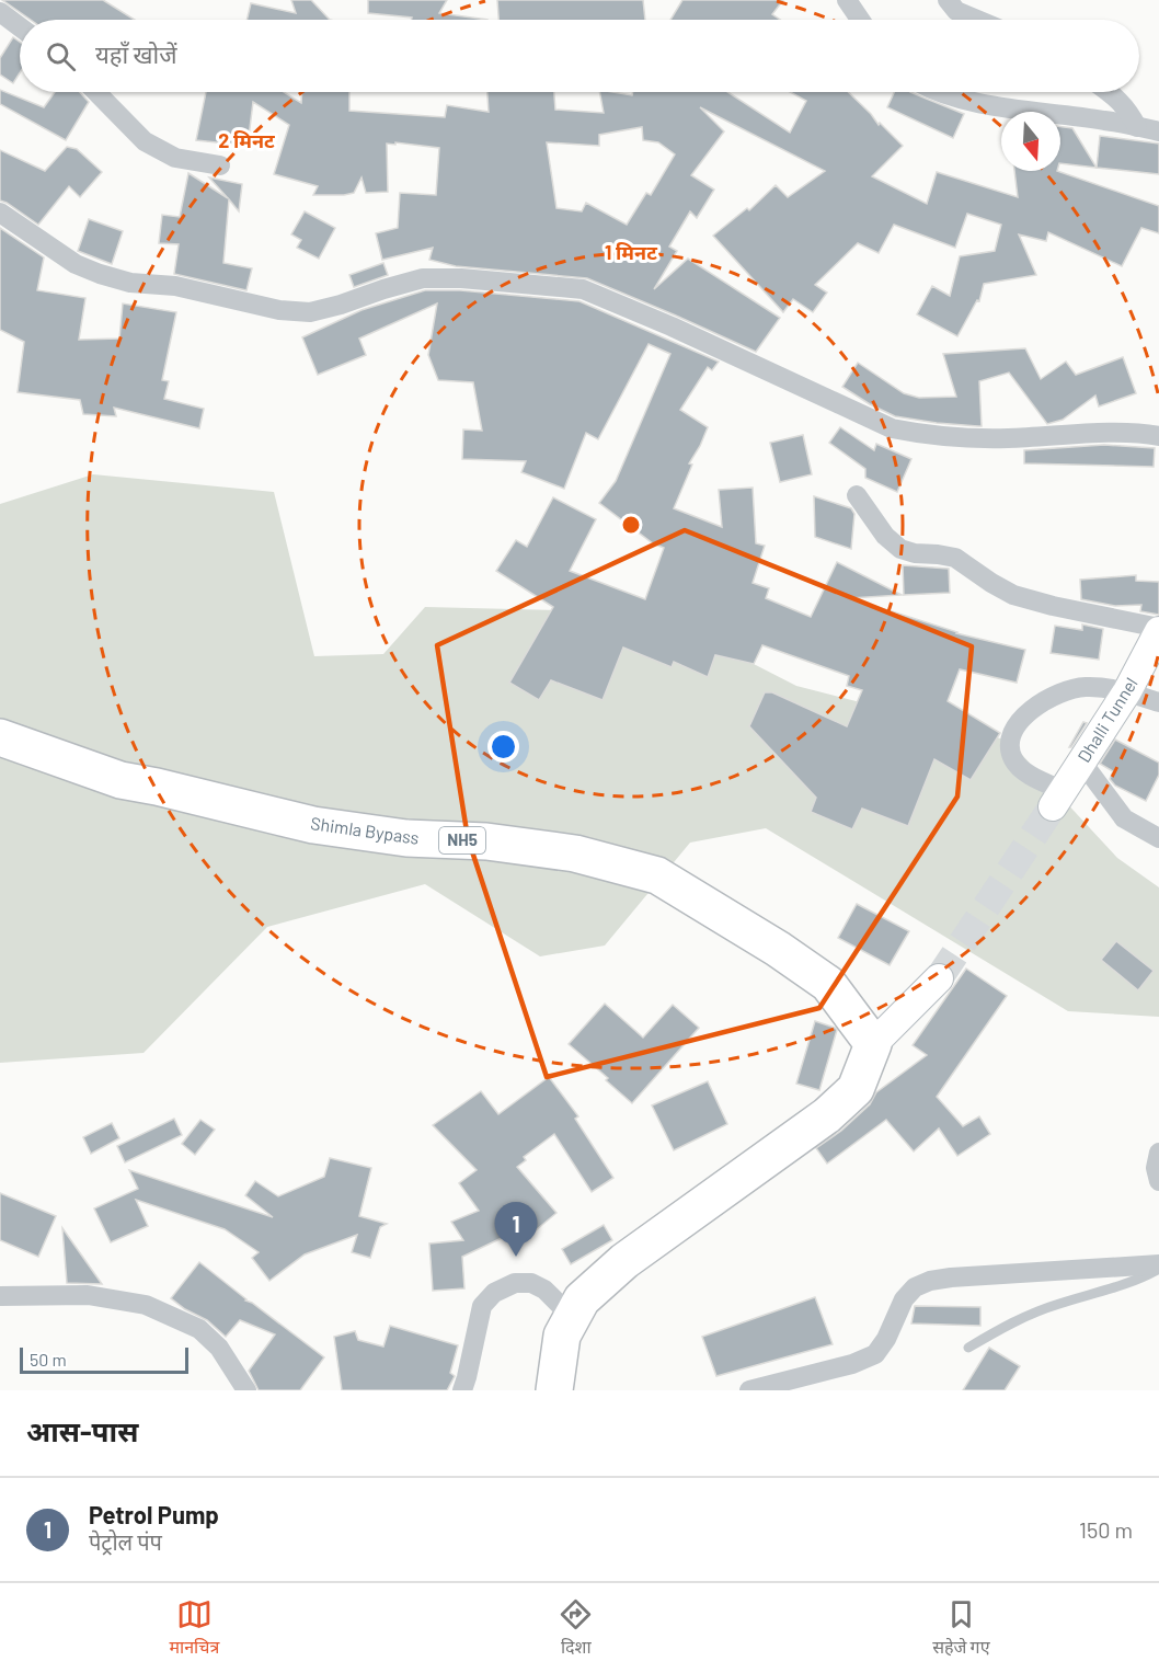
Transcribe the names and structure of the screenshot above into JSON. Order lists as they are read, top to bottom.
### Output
{
  "streets": {
    "highway": ["Shimla Bypass", "NH5"],
    "main road": ["Dhalli Tunnel"]
  },
  "scale_bar": "50 m",
  "north": "bottom",
  "page": {
    "search": "यहाँ खोजें",
    "pins": "1",
    "scale": "50 m",
    "heading": "आस-पास",
    "list": [
      {
        "mark": "1",
        "name": "Petrol Pump",
        "note": "पेट्रोल पंप",
        "value": "150 m"
      }
    ],
    "nav": ["मानचित्र", "दिशा", "सहेजे गए"]
  },
  "rings": ["2 मिनट", "1 मिनट"]
}
